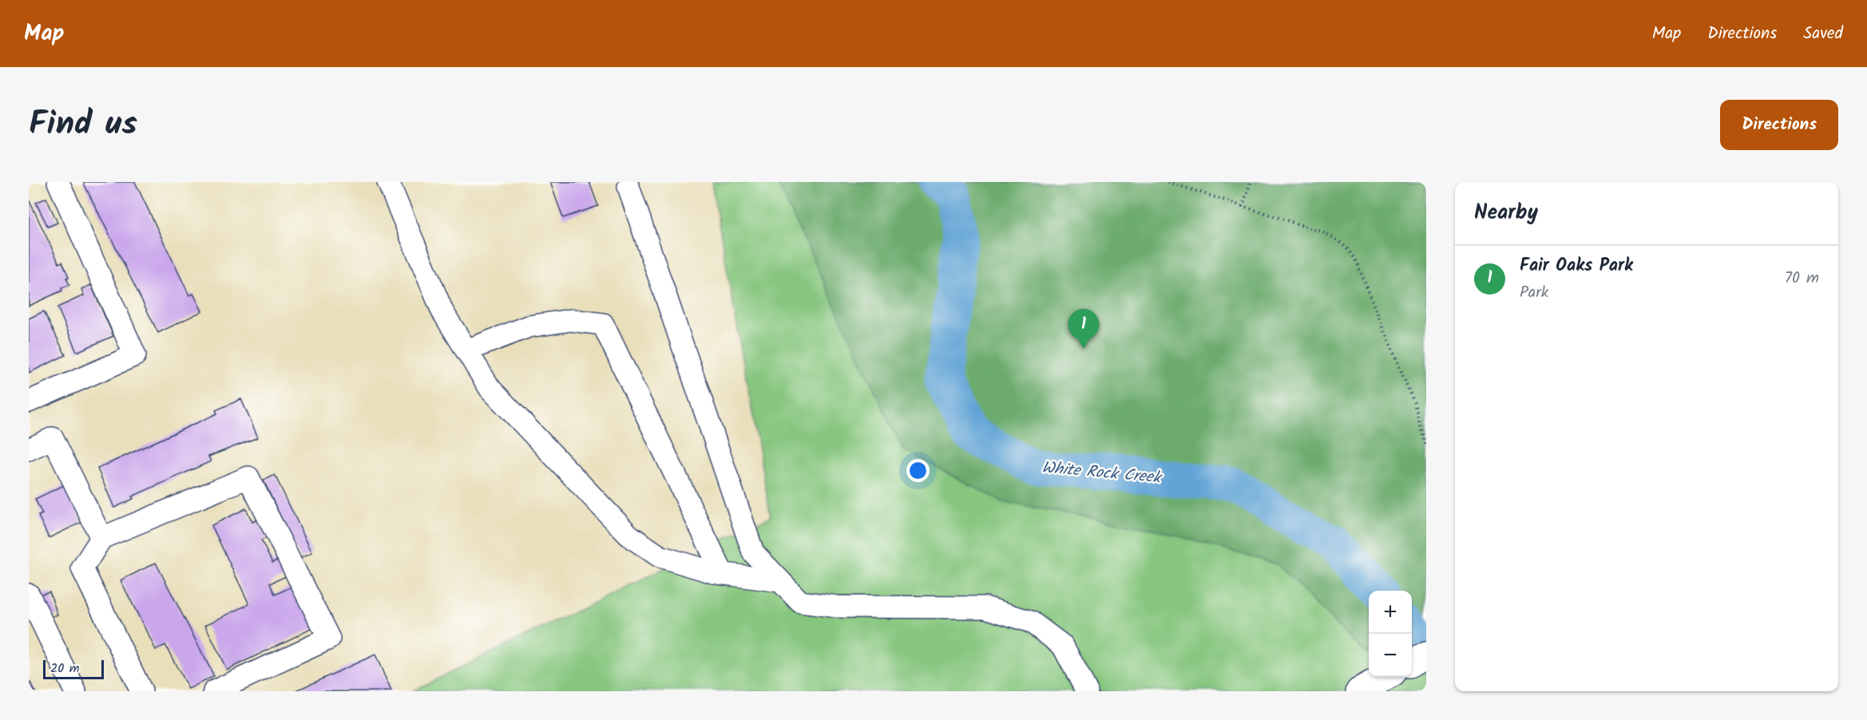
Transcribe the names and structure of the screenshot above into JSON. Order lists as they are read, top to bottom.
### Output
{
  "water": ["White Rock Creek"],
  "scale_bar": "20 m",
  "page": {
    "header": "Map",
    "nav": ["Map", "Directions", "Saved"],
    "title": "Find us",
    "buttons": "Directions",
    "heading": "Nearby",
    "list": [
      {
        "mark": "1",
        "name": "Fair Oaks Park",
        "note": "Park",
        "value": "70 m"
      }
    ],
    "pins": "1",
    "map_buttons": ["+", "−"],
    "scale": "20 m"
  }
}
